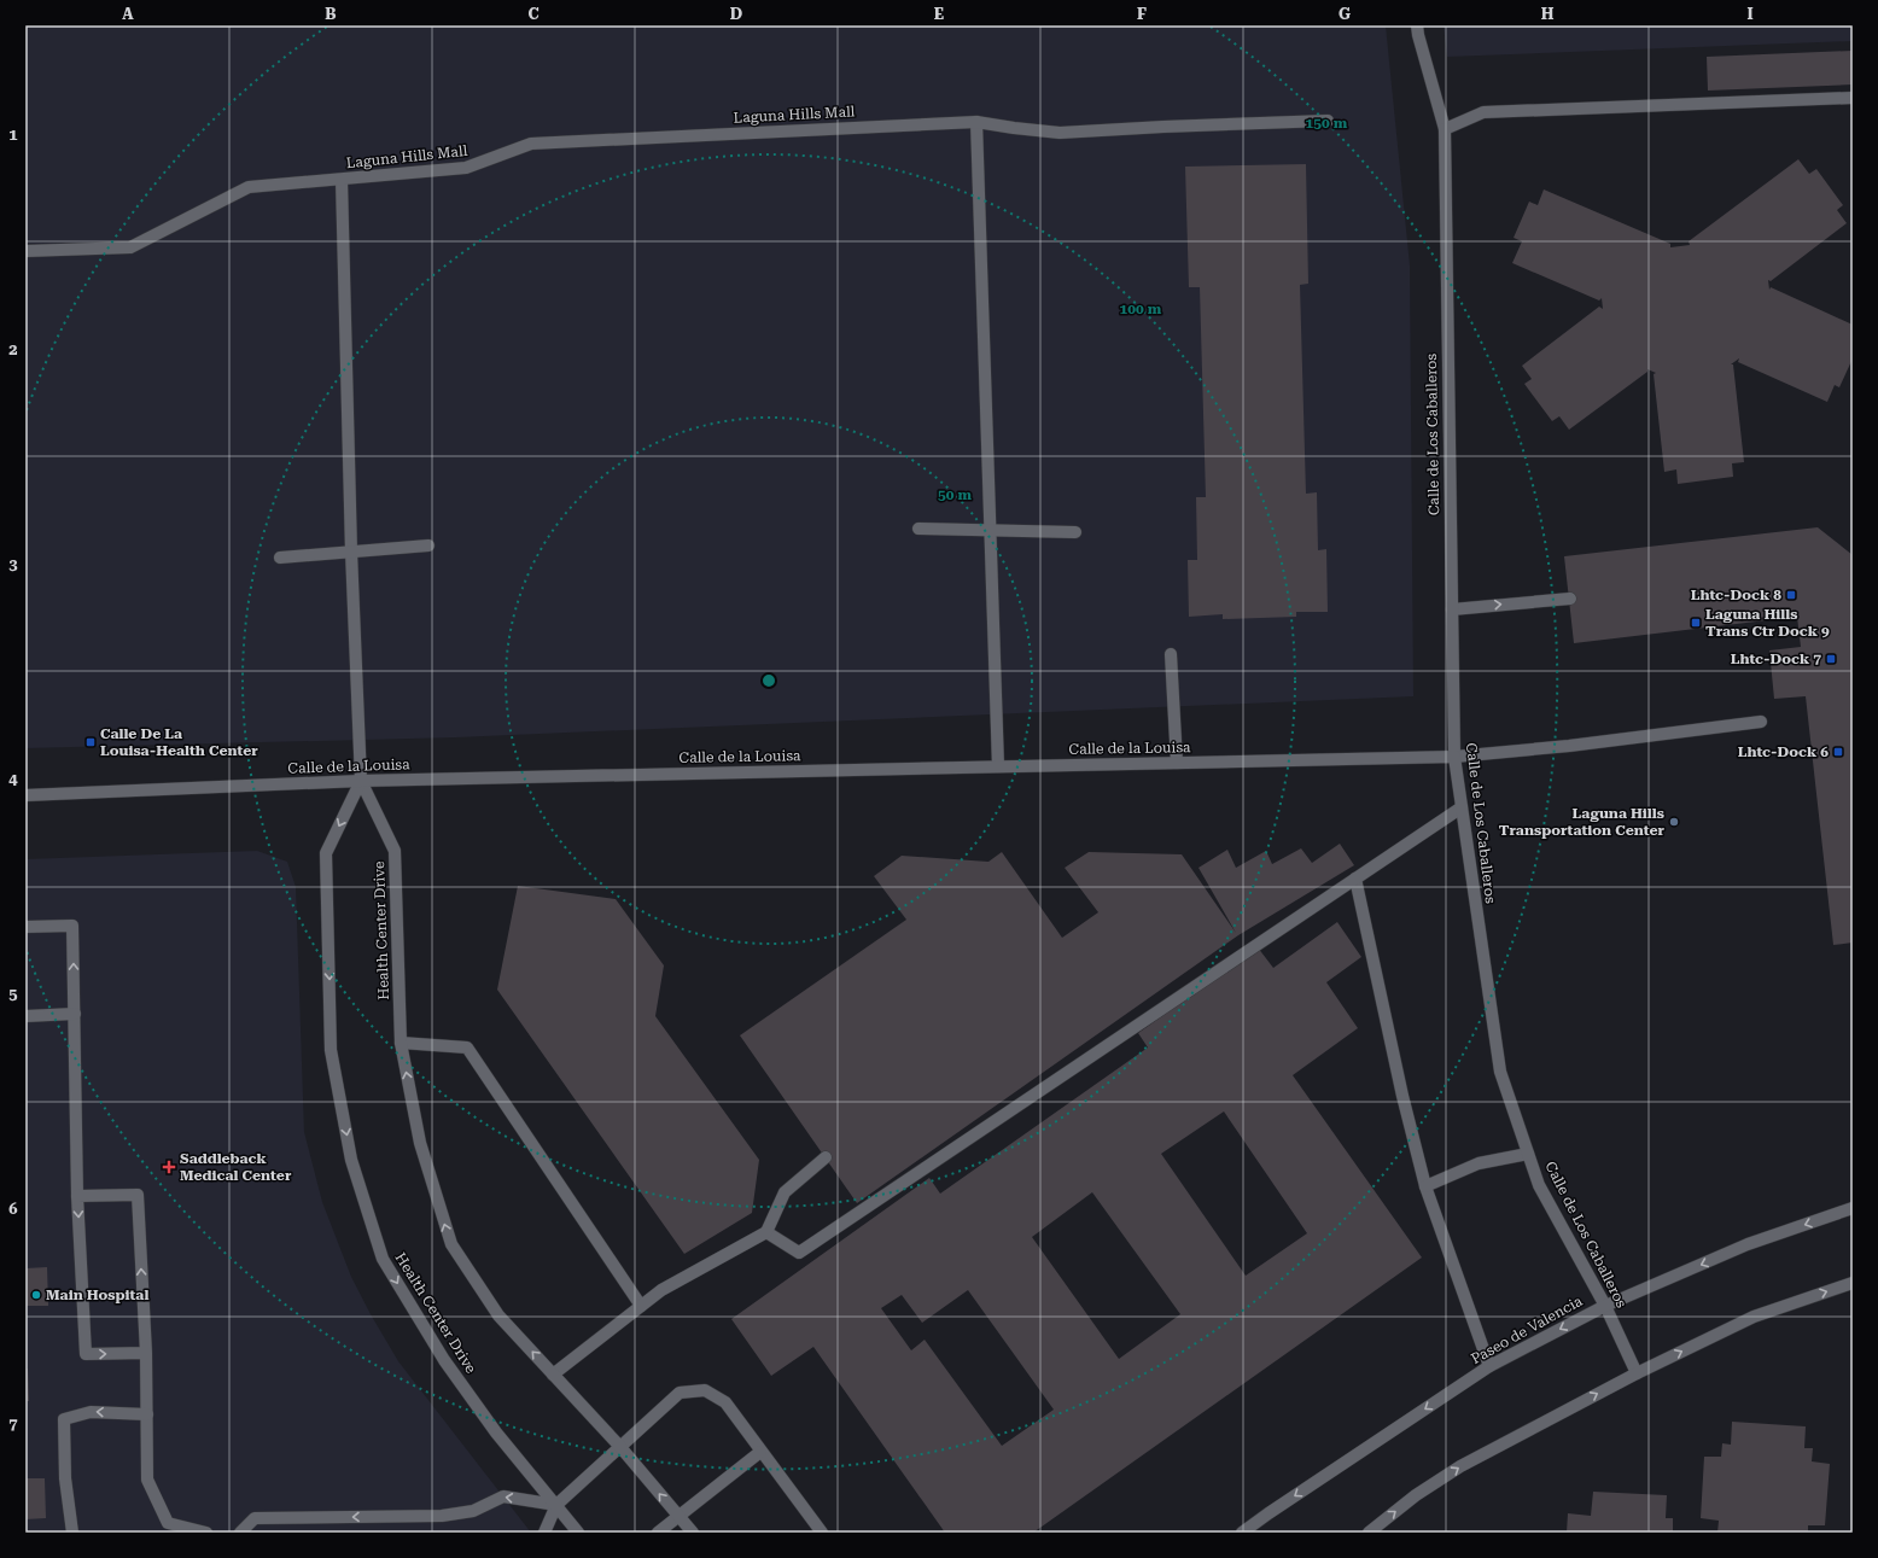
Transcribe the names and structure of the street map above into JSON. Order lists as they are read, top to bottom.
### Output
{
  "streets": {
    "street": [
      "Laguna Hills Mall",
      "Calle de Los Caballeros",
      "Calle de la Louisa",
      "Health Center Drive",
      "Paseo de Valencia"
    ]
  },
  "crossings": [
    ["Calle de Los Caballeros", "Calle de la Louisa"],
    ["Calle de Los Caballeros", "Paseo de Valencia"],
    ["Calle de la Louisa", "Health Center Drive"]
  ],
  "places": {
    "transit": [
      "Lhtc-Dock 8",
      "Laguna Hills Trans Ctr Dock 9",
      "Lhtc-Dock 7",
      "Calle De La Louisa-Health Center",
      "Lhtc-Dock 6"
    ],
    "other": ["Laguna Hills Transportation Center", "Main Hospital"],
    "health": ["Saddleback Medical Center"]
  },
  "grid": {
    "columns": [
      "A",
      "B",
      "C",
      "D",
      "E",
      "F",
      "G",
      "H",
      "I"
    ],
    "rows": [
      "1",
      "2",
      "3",
      "4",
      "5",
      "6",
      "7"
    ]
  },
  "rings": ["150 m", "100 m", "50 m"]
}
